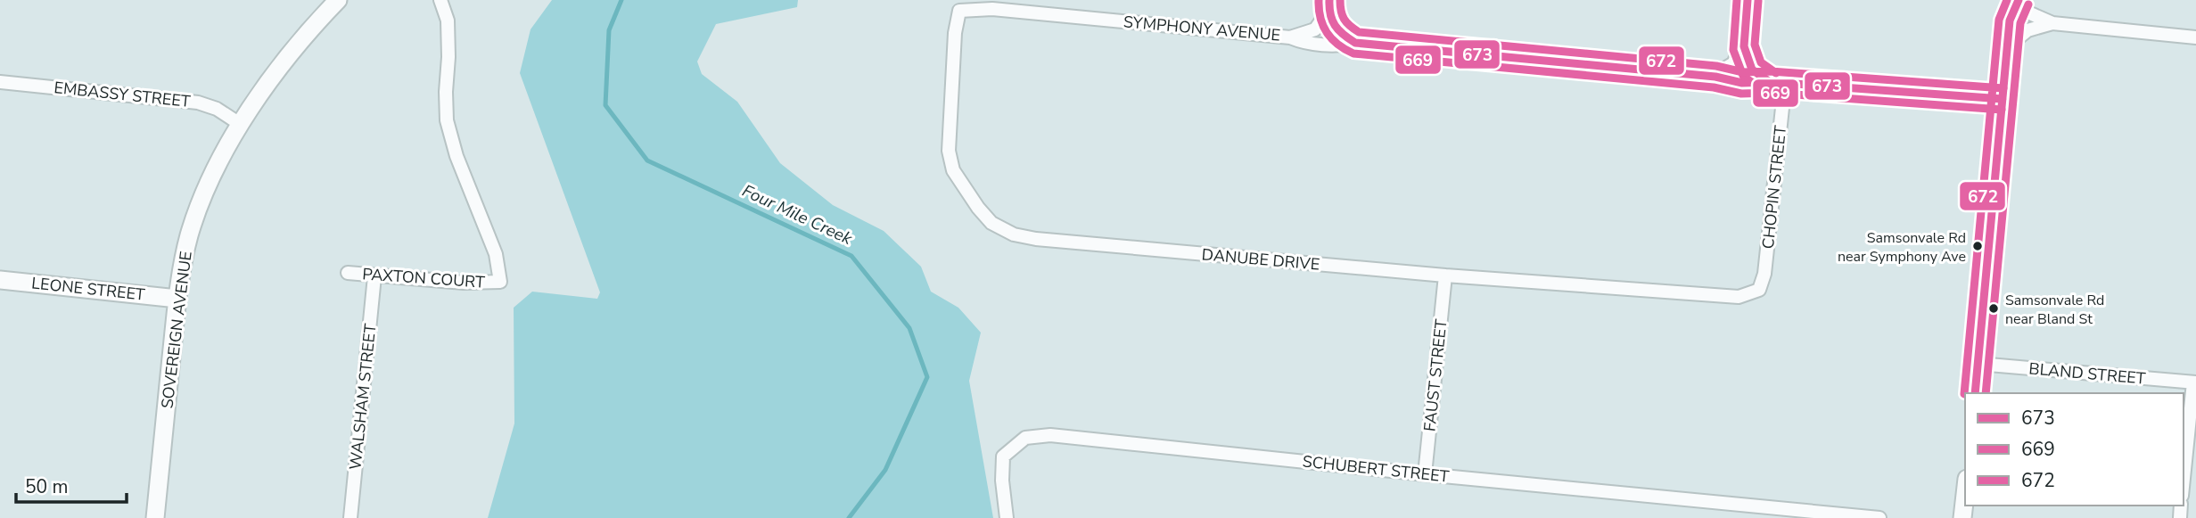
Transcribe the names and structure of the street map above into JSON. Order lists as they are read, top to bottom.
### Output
{
  "streets": {
    "street": [
      "SYMPHONY AVENUE",
      "EMBASSY STREET",
      "CHOPIN STREET",
      "DANUBE DRIVE",
      "PAXTON COURT",
      "LEONE STREET",
      "SOVEREIGN AVENUE",
      "BLAND STREET",
      "FAUST STREET",
      "WALSHAM STREET",
      "SCHUBERT STREET"
    ]
  },
  "crossings": [
    ["SYMPHONY AVENUE", "CHOPIN STREET"],
    ["SYMPHONY AVENUE", "DANUBE DRIVE"],
    ["EMBASSY STREET", "SOVEREIGN AVENUE"],
    ["CHOPIN STREET", "DANUBE DRIVE"],
    ["DANUBE DRIVE", "FAUST STREET"],
    ["PAXTON COURT", "WALSHAM STREET"],
    ["LEONE STREET", "SOVEREIGN AVENUE"],
    ["FAUST STREET", "SCHUBERT STREET"]
  ],
  "water": ["Four Mile Creek"],
  "places": ["Samsonvale Rd near Symphony Ave", "Samsonvale Rd near Bland St"],
  "lines": ["transit line 673", "transit line 669", "transit line 672"],
  "legend": ["673", "669", "672"],
  "scale_bar": "50 m"
}
